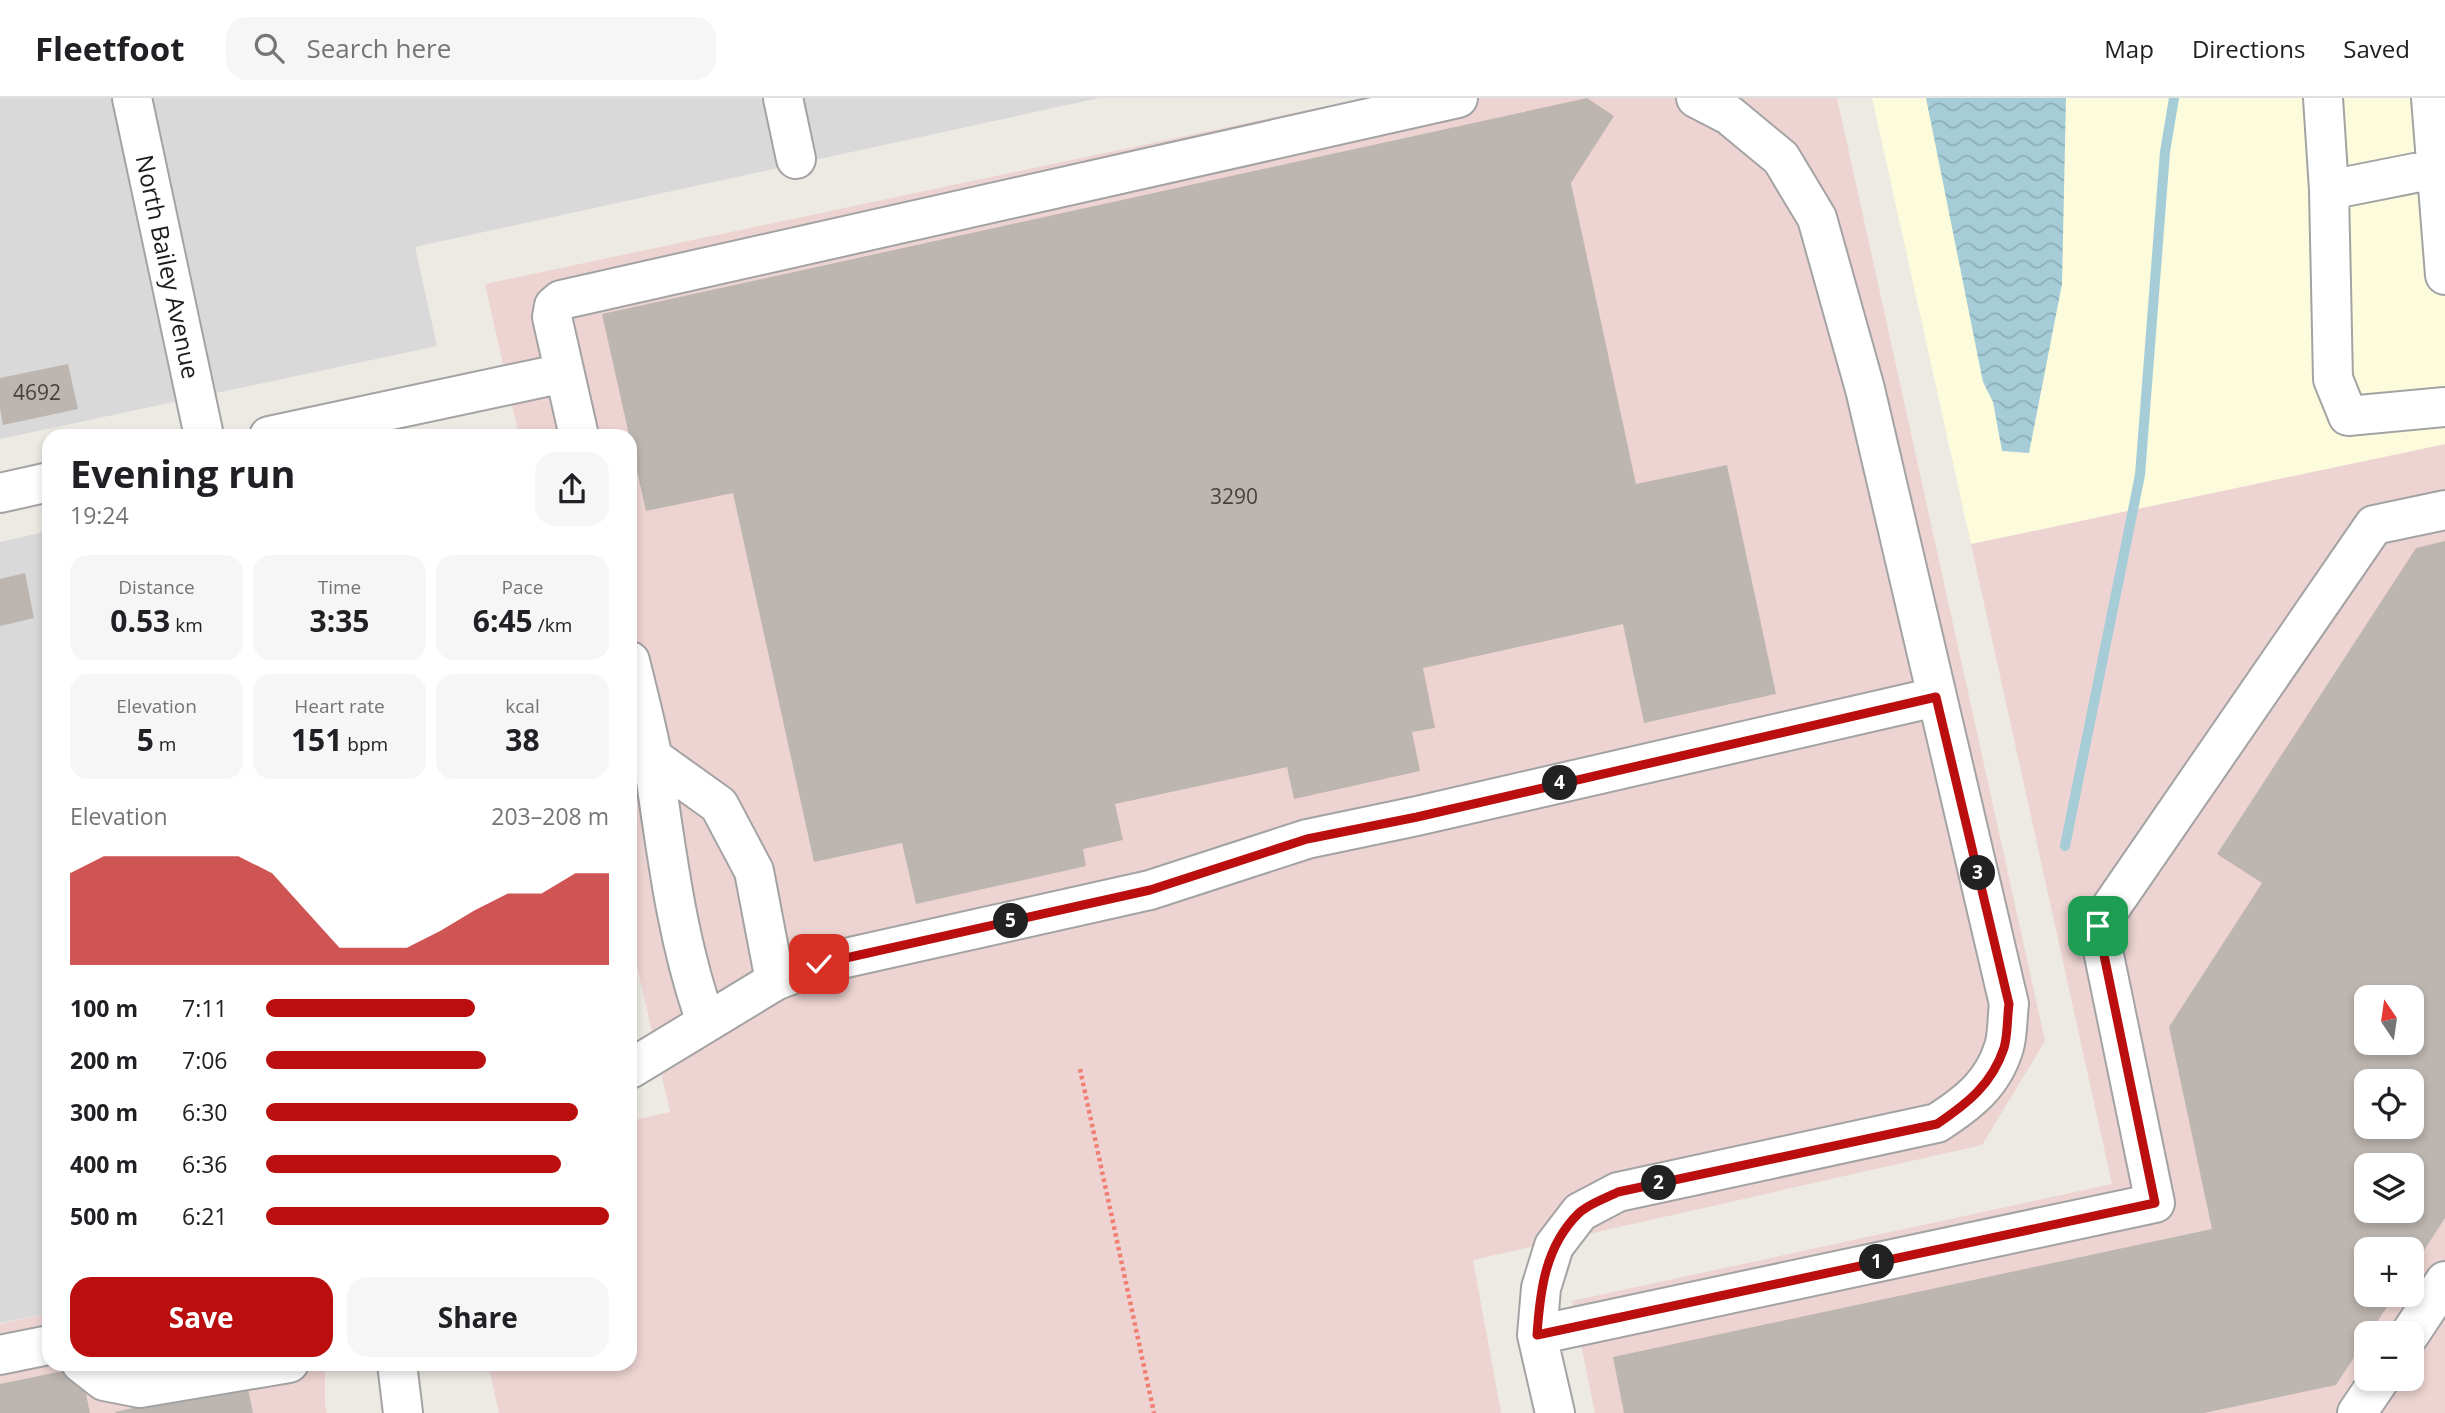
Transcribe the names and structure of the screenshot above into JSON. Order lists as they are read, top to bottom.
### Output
{
  "streets": {
    "street": ["North Bailey Avenue"]
  },
  "house_numbers": ["4692", "3290"],
  "north": "top",
  "page": {
    "header": "Fleetfoot",
    "search": "Search here",
    "nav": ["Map", "Directions", "Saved"],
    "heading": ["Evening run", "19:24"],
    "stats": [
      ["Distance", "0.53 km"],
      ["Time", "3:35"],
      ["Pace", "6:45 /km"],
      ["Elevation", "5 m"],
      ["Heart rate", "151 bpm"],
      ["kcal", "38"]
    ],
    "pins": [
      "4",
      "3",
      "5",
      "2",
      "1"
    ],
    "chart": ["Elevation", "203–208 m"],
    "list": [
      {
        "name": "100 m",
        "note": "7:11"
      },
      {
        "name": "200 m",
        "note": "7:06"
      },
      {
        "name": "300 m",
        "note": "6:30"
      },
      {
        "name": "400 m",
        "note": "6:36"
      },
      {
        "name": "500 m",
        "note": "6:21"
      }
    ],
    "map_buttons": ["+", "−"],
    "buttons": ["Save", "Share"]
  }
}
